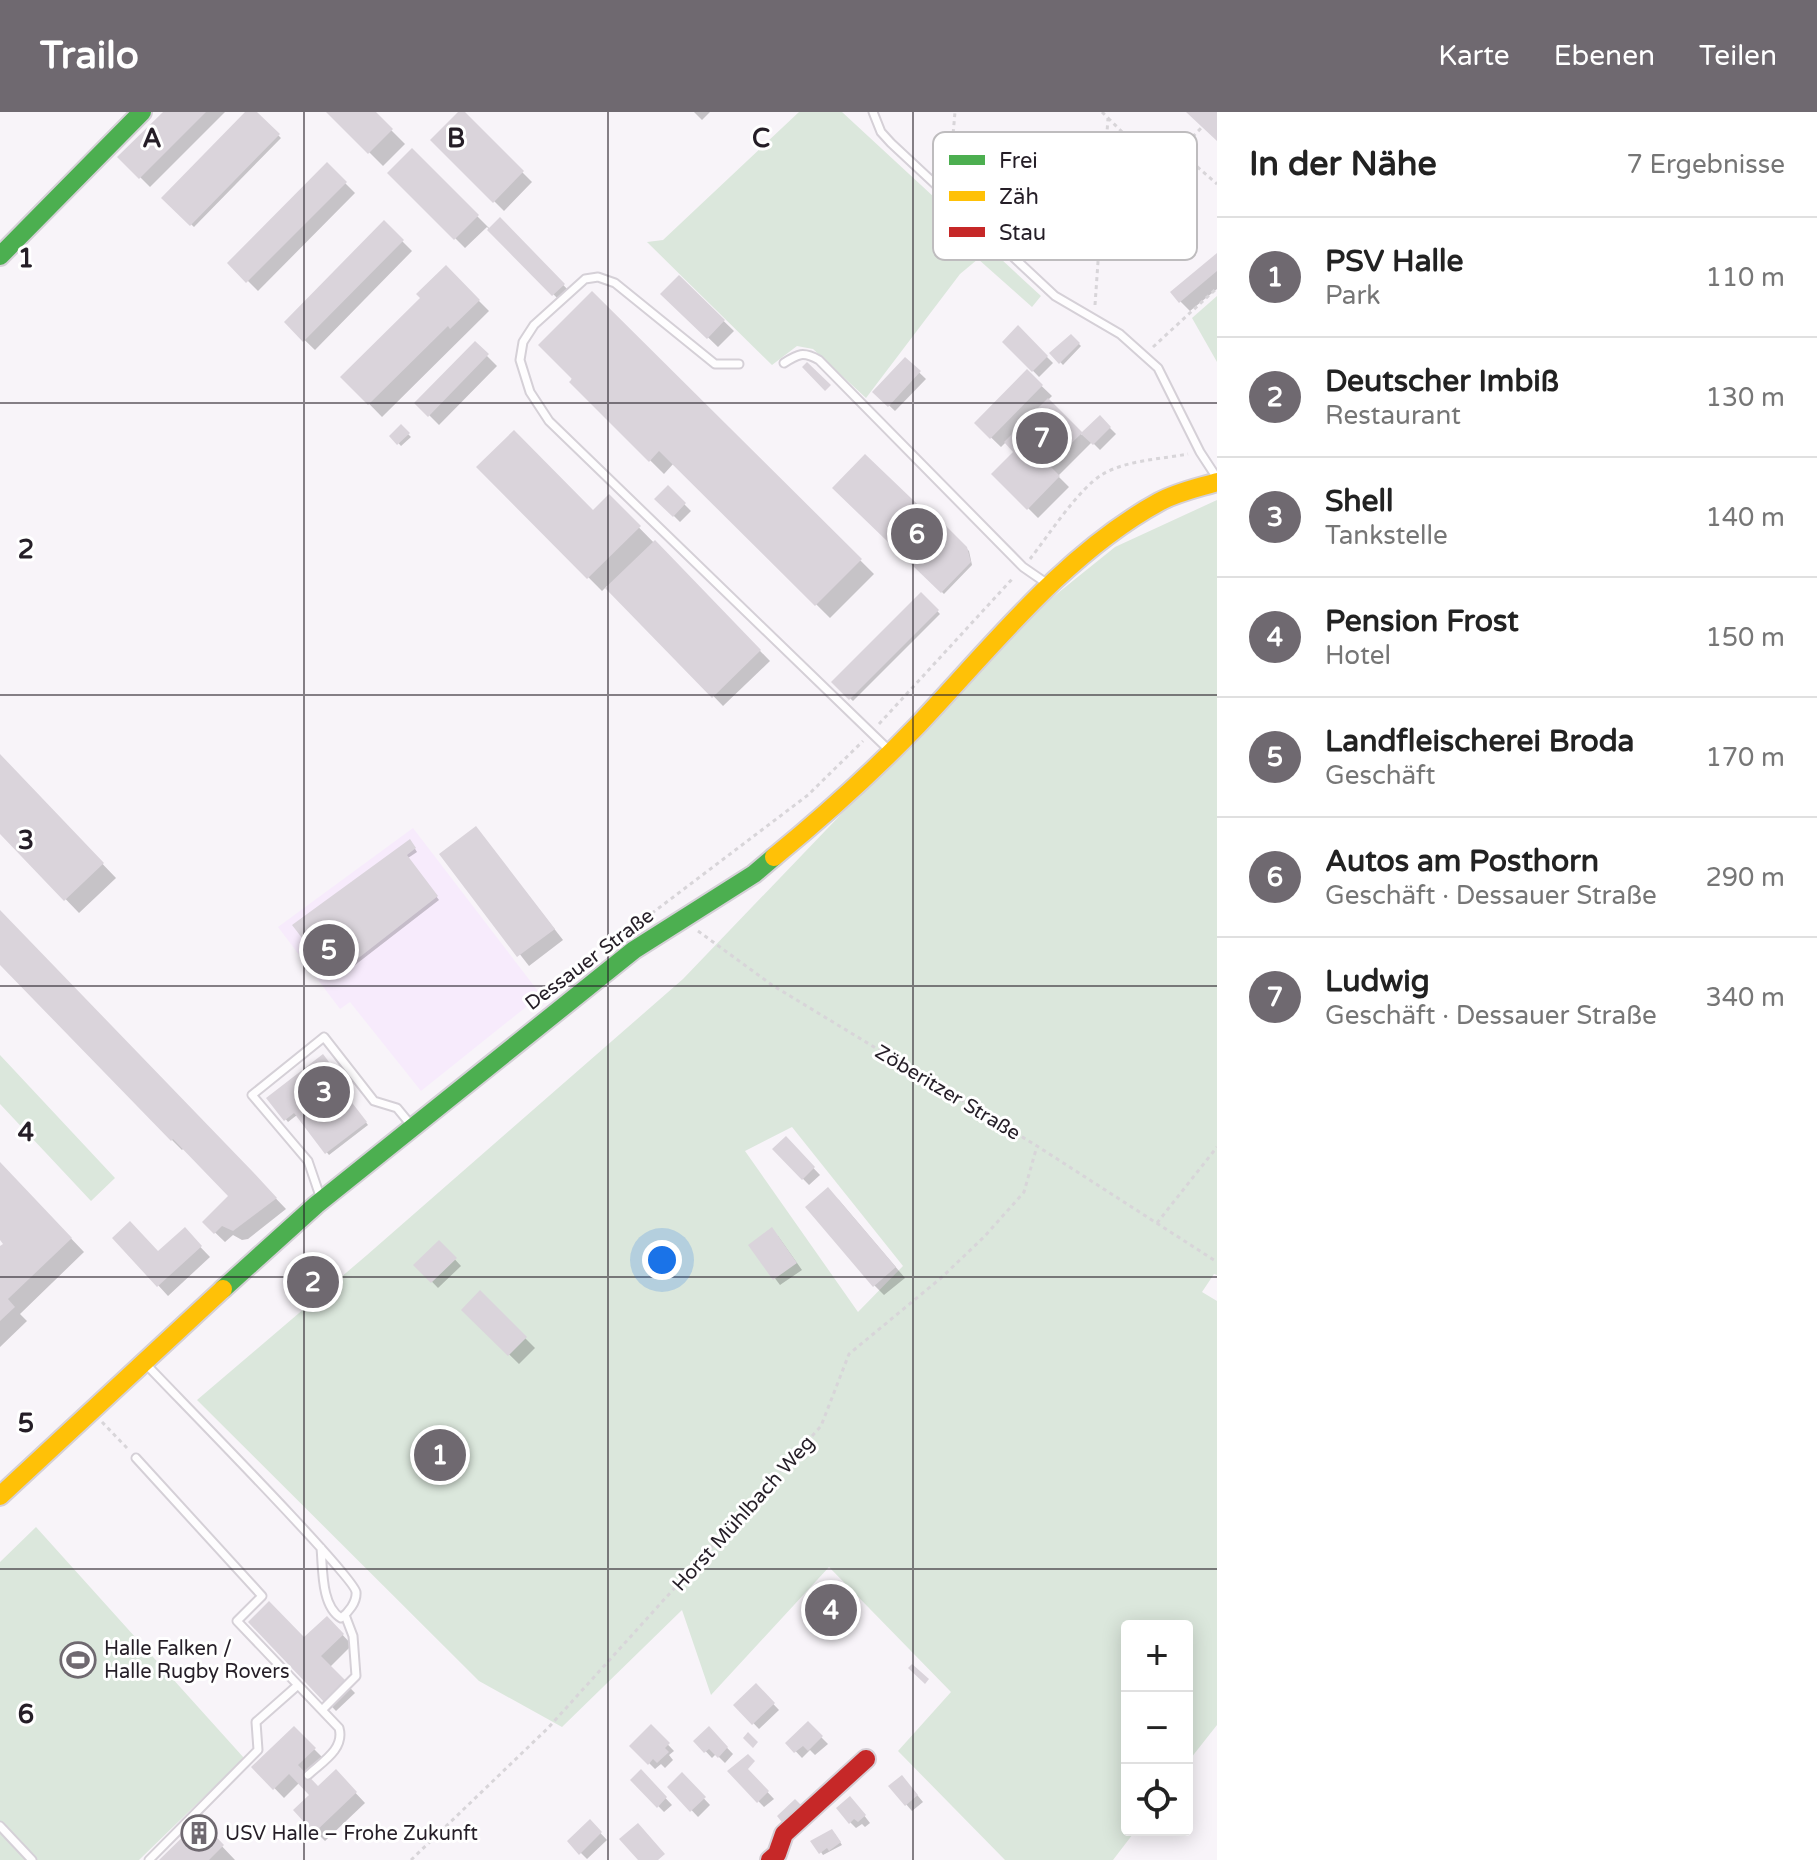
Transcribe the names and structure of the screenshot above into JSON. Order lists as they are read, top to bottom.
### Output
{
  "streets": {
    "main road": ["Dessauer Straße"],
    "path": ["Zöberitzer Straße", "Horst Mühlbach Weg"]
  },
  "crossings": [
    ["Dessauer Straße", "Zöberitzer Straße"],
    ["Zöberitzer Straße", "Horst Mühlbach Weg"]
  ],
  "places": {
    "sports": ["Halle Falken / Halle Rugby Rovers"],
    "building": ["USV Halle – Frohe Zukunft"]
  },
  "legend": ["Frei", "Zäh", "Stau"],
  "page": {
    "header": "Trailo",
    "nav": ["Karte", "Ebenen", "Teilen"],
    "heading": ["In der Nähe", "7 Ergebnisse"],
    "list": [
      {
        "mark": "1",
        "name": "PSV Halle",
        "note": "Park",
        "value": "110 m"
      },
      {
        "mark": "2",
        "name": "Deutscher Imbiß",
        "note": "Restaurant",
        "value": "130 m"
      },
      {
        "mark": "3",
        "name": "Shell",
        "note": "Tankstelle",
        "value": "140 m"
      },
      {
        "mark": "4",
        "name": "Pension Frost",
        "note": "Hotel",
        "value": "150 m"
      },
      {
        "mark": "5",
        "name": "Landfleischerei Broda",
        "note": "Geschäft",
        "value": "170 m"
      },
      {
        "mark": "6",
        "name": "Autos am Posthorn",
        "note": "Geschäft · Dessauer Straße",
        "value": "290 m"
      },
      {
        "mark": "7",
        "name": "Ludwig",
        "note": "Geschäft · Dessauer Straße",
        "value": "340 m"
      }
    ],
    "pins": [
      "7",
      "6",
      "5",
      "3",
      "2",
      "1",
      "4"
    ],
    "map_buttons": ["+", "−"]
  },
  "grid": {
    "columns": ["A", "B", "C"],
    "rows": [
      "1",
      "2",
      "3",
      "4",
      "5",
      "6"
    ]
  }
}
